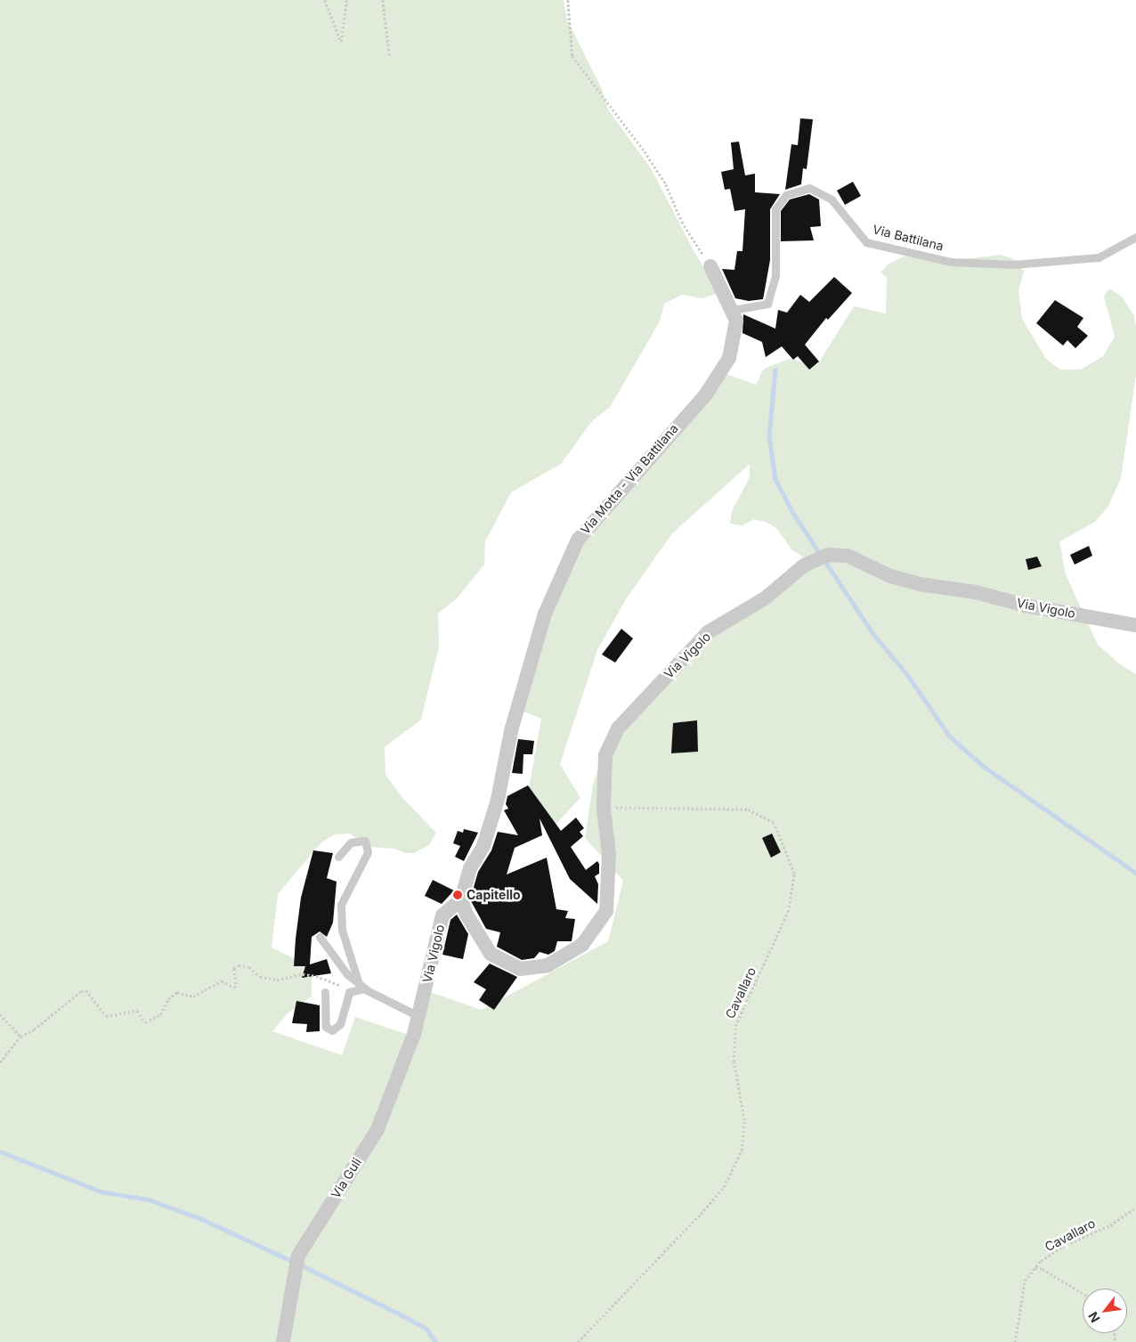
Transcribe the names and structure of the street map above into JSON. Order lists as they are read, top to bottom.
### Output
{
  "streets": {
    "street": ["Via Motta - Via Battilana", "Via Vigolo", "Via Guli"],
    "lane": ["Via Battilana"],
    "path": ["Cavallaro"]
  },
  "crossings": [
    ["Via Battilana", "Via Motta - Via Battilana"],
    ["Via Motta - Via Battilana", "Via Vigolo"],
    ["Via Vigolo", "Cavallaro"],
    ["Via Vigolo", "Via Guli"]
  ],
  "places": ["Capitello"],
  "north": "bottom left"
}
